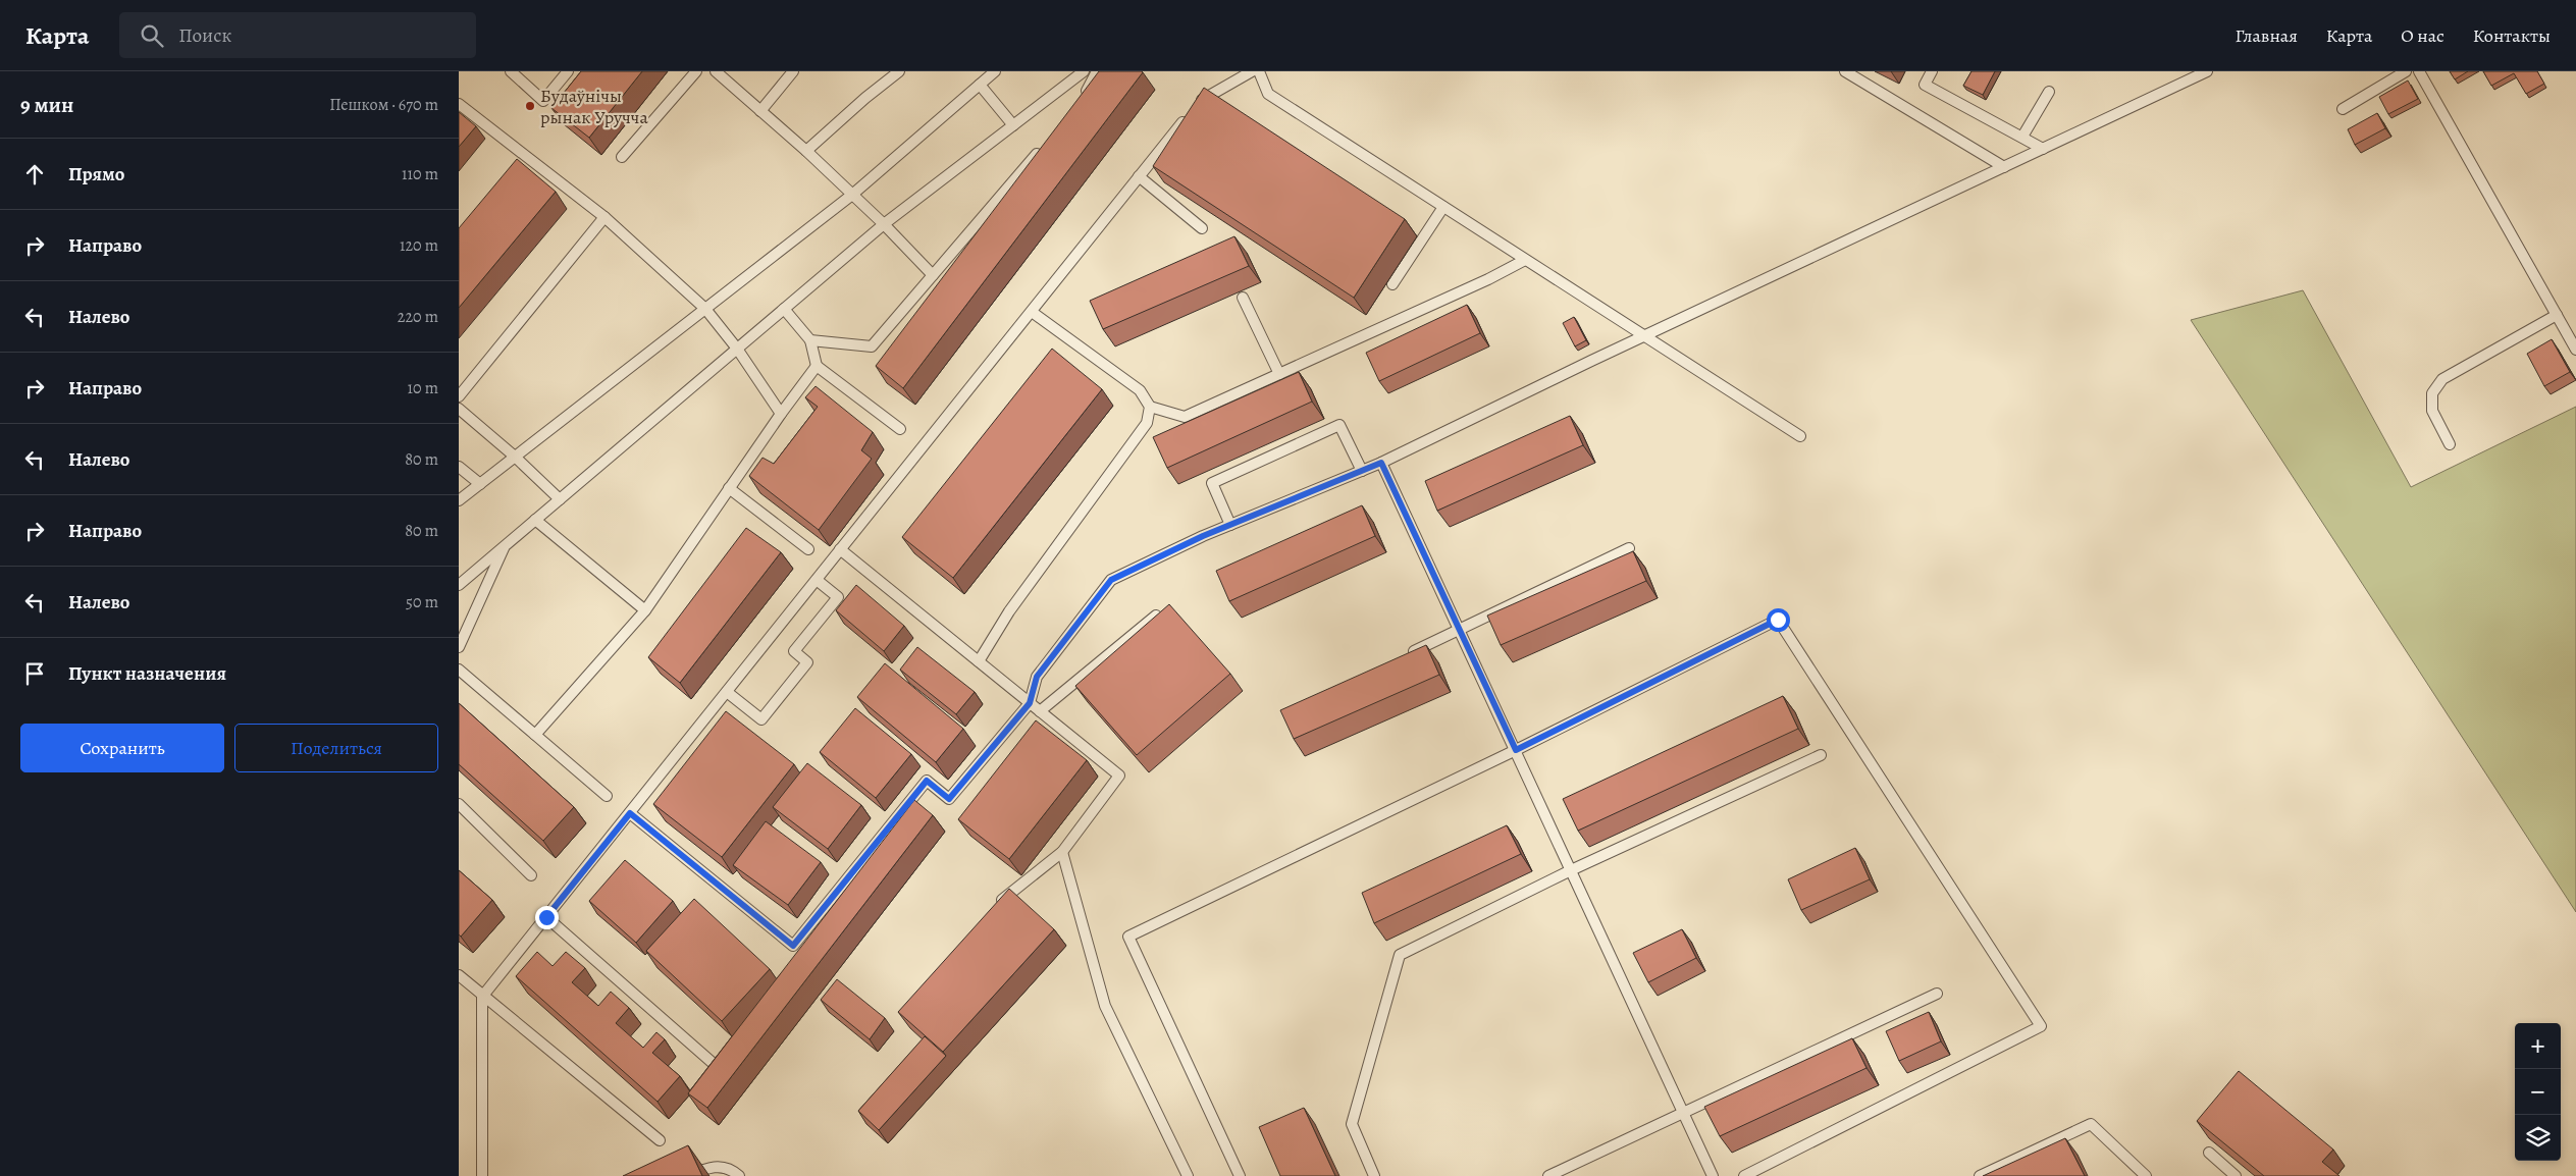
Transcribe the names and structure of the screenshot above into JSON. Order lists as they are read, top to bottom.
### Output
{
  "places": ["Будаўнічы рынак Уручча"],
  "page": {
    "header": "Карта",
    "search": "Поиск",
    "nav": [
      "Главная",
      "Карта",
      "О нас",
      "Контакты"
    ],
    "heading": ["9 мин", "Пешком · 670 m"],
    "list": [
      ["Прямо", "110 m"],
      ["Направо", "120 m"],
      ["Налево", "220 m"],
      ["Направо", "10 m"],
      ["Налево", "80 m"],
      ["Направо", "80 m"],
      ["Налево", "50 m"],
      "Пункт назначения"
    ],
    "buttons": ["Сохранить", "Поделиться"],
    "map_buttons": ["+", "−"]
  }
}
